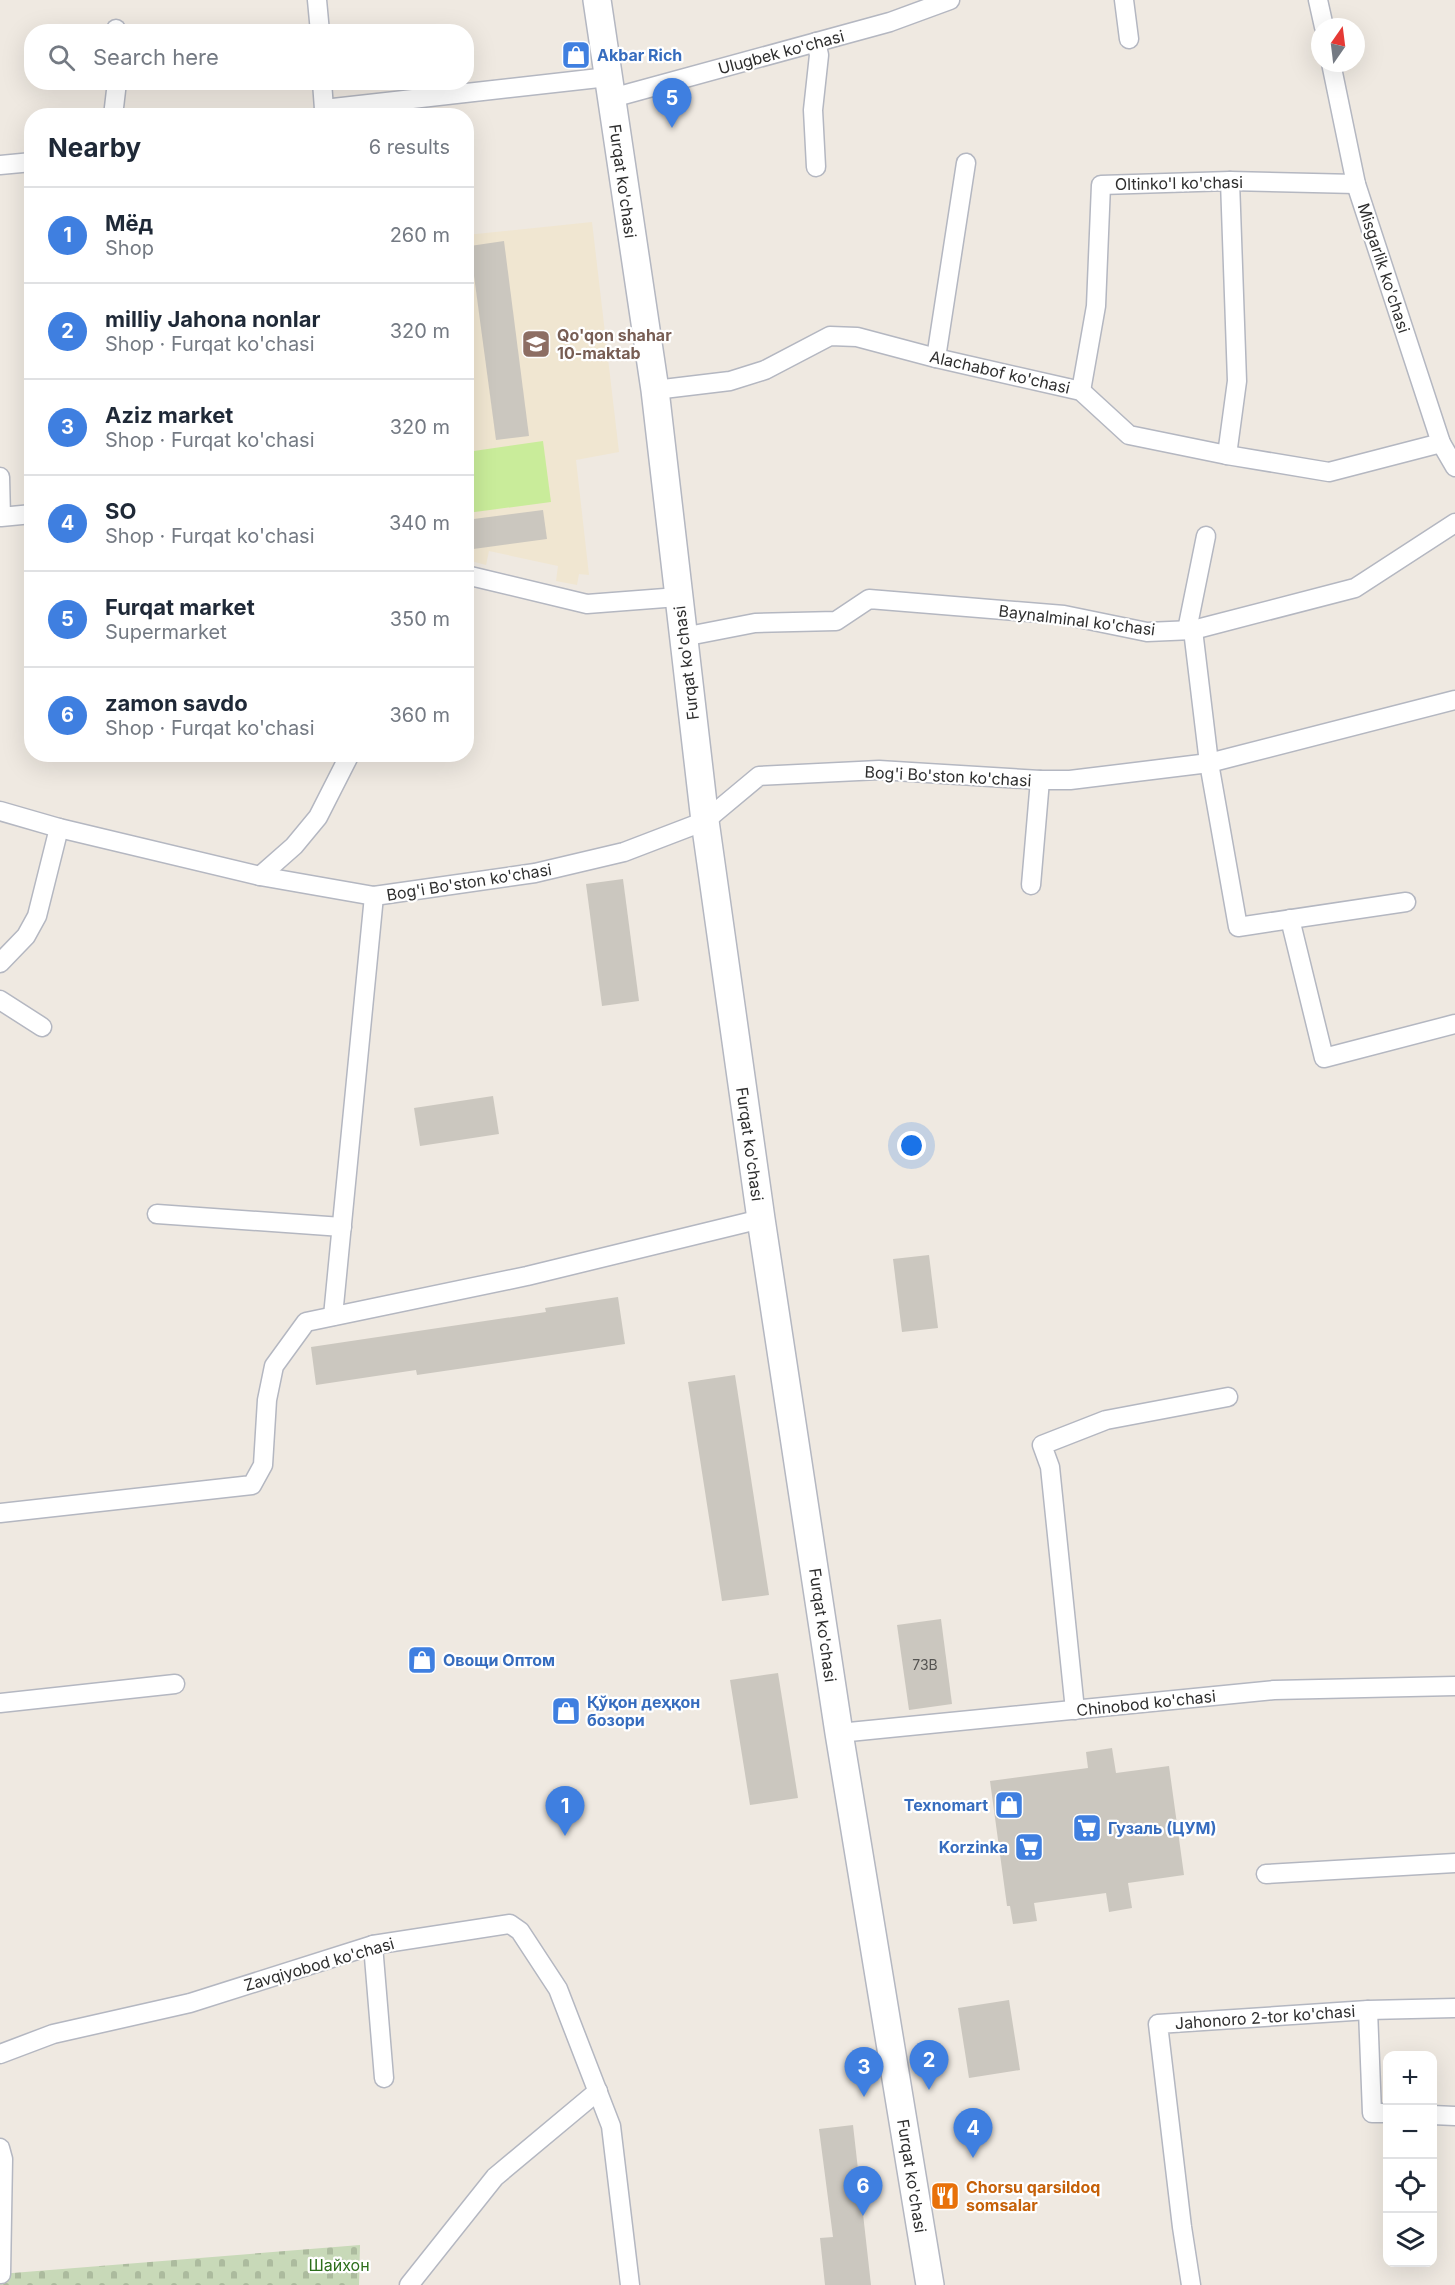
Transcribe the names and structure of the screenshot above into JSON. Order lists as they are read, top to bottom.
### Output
{
  "streets": {
    "main road": ["Furqat ko'chasi"],
    "street": [
      "Ulugbek ko'chasi",
      "Oltinko'l ko'chasi",
      "Misgarlik ko'chasi",
      "Alachabof ko'chasi",
      "Baynalminal ko'chasi",
      "Bog'i Bo'ston ko'chasi",
      "Chinobod ko'chasi",
      "Zavqiyobod ko'chasi",
      "Jahonoro 2-tor ko'chasi"
    ]
  },
  "crossings": [
    ["Ulugbek ko'chasi", "Furqat ko'chasi"],
    ["Furqat ko'chasi", "Alachabof ko'chasi"],
    ["Furqat ko'chasi", "Baynalminal ko'chasi"],
    ["Furqat ko'chasi", "Bog'i Bo'ston ko'chasi"],
    ["Furqat ko'chasi", "Chinobod ko'chasi"],
    ["Oltinko'l ko'chasi", "Misgarlik ko'chasi"],
    ["Oltinko'l ko'chasi", "Alachabof ko'chasi"],
    ["Misgarlik ko'chasi", "Alachabof ko'chasi"]
  ],
  "parks": ["Шайхон"],
  "places": {
    "shop": [
      "Akbar Rich",
      "Овощи Оптом",
      "Қўқон деҳқон бозори",
      "Texnomart"
    ],
    "school or university": ["Qo'qon shahar 10-maktab"],
    "supermarket": ["Гузаль (ЦУМ)", "Korzinka"],
    "restaurant": ["Chorsu qarsildoq somsalar"]
  },
  "house_numbers": ["73B"],
  "north": "top",
  "page": {
    "search": "Search here",
    "pins": [
      "5",
      "1",
      "2",
      "3",
      "4",
      "6"
    ],
    "heading": ["Nearby", "6 results"],
    "list": [
      {
        "mark": "1",
        "name": "Мёд",
        "note": "Shop",
        "value": "260 m"
      },
      {
        "mark": "2",
        "name": "milliy Jahona nonlar",
        "note": "Shop · Furqat ko'chasi",
        "value": "320 m"
      },
      {
        "mark": "3",
        "name": "Aziz market",
        "note": "Shop · Furqat ko'chasi",
        "value": "320 m"
      },
      {
        "mark": "4",
        "name": "SO",
        "note": "Shop · Furqat ko'chasi",
        "value": "340 m"
      },
      {
        "mark": "5",
        "name": "Furqat market",
        "note": "Supermarket",
        "value": "350 m"
      },
      {
        "mark": "6",
        "name": "zamon savdo",
        "note": "Shop · Furqat ko'chasi",
        "value": "360 m"
      }
    ],
    "map_buttons": ["+", "−"]
  }
}
